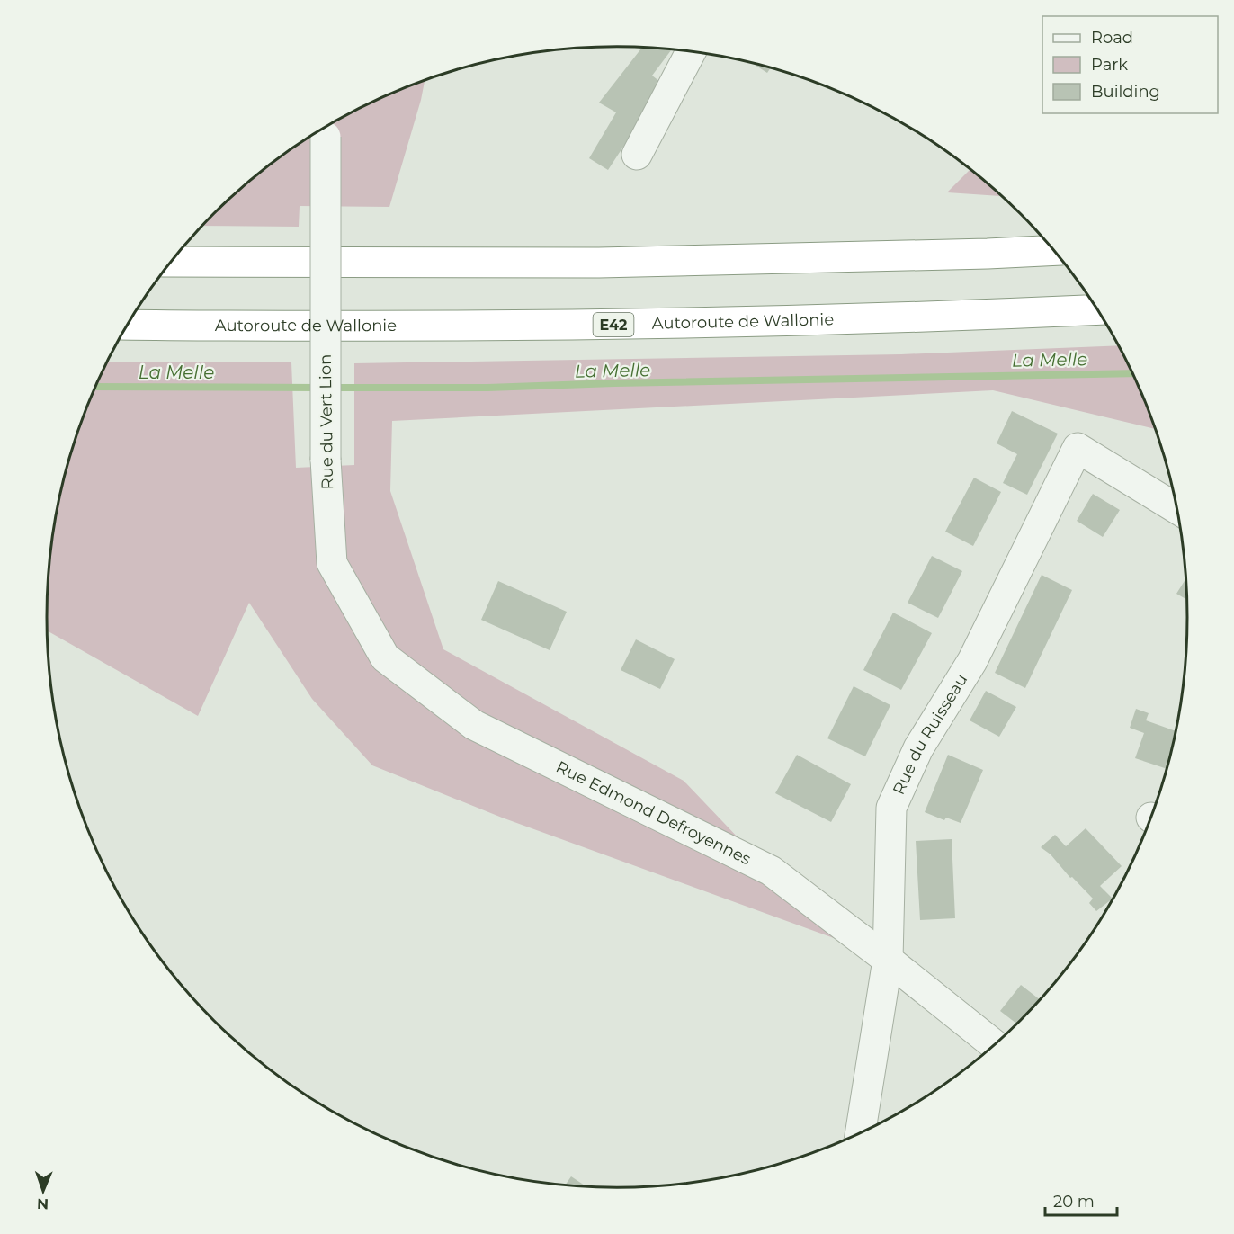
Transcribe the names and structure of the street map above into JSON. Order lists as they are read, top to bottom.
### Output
{
  "streets": {
    "highway": ["Autoroute de Wallonie", "E42"],
    "street": ["Rue du Vert Lion", "Rue du Ruisseau", "Rue Edmond Defroyennes"]
  },
  "crossings": [
    ["Rue du Vert Lion", "Rue Edmond Defroyennes"],
    ["Rue du Ruisseau", "Rue Edmond Defroyennes"]
  ],
  "water": ["La Melle"],
  "legend": ["Road", "Park", "Building"],
  "scale_bar": "20 m",
  "north": "bottom"
}
